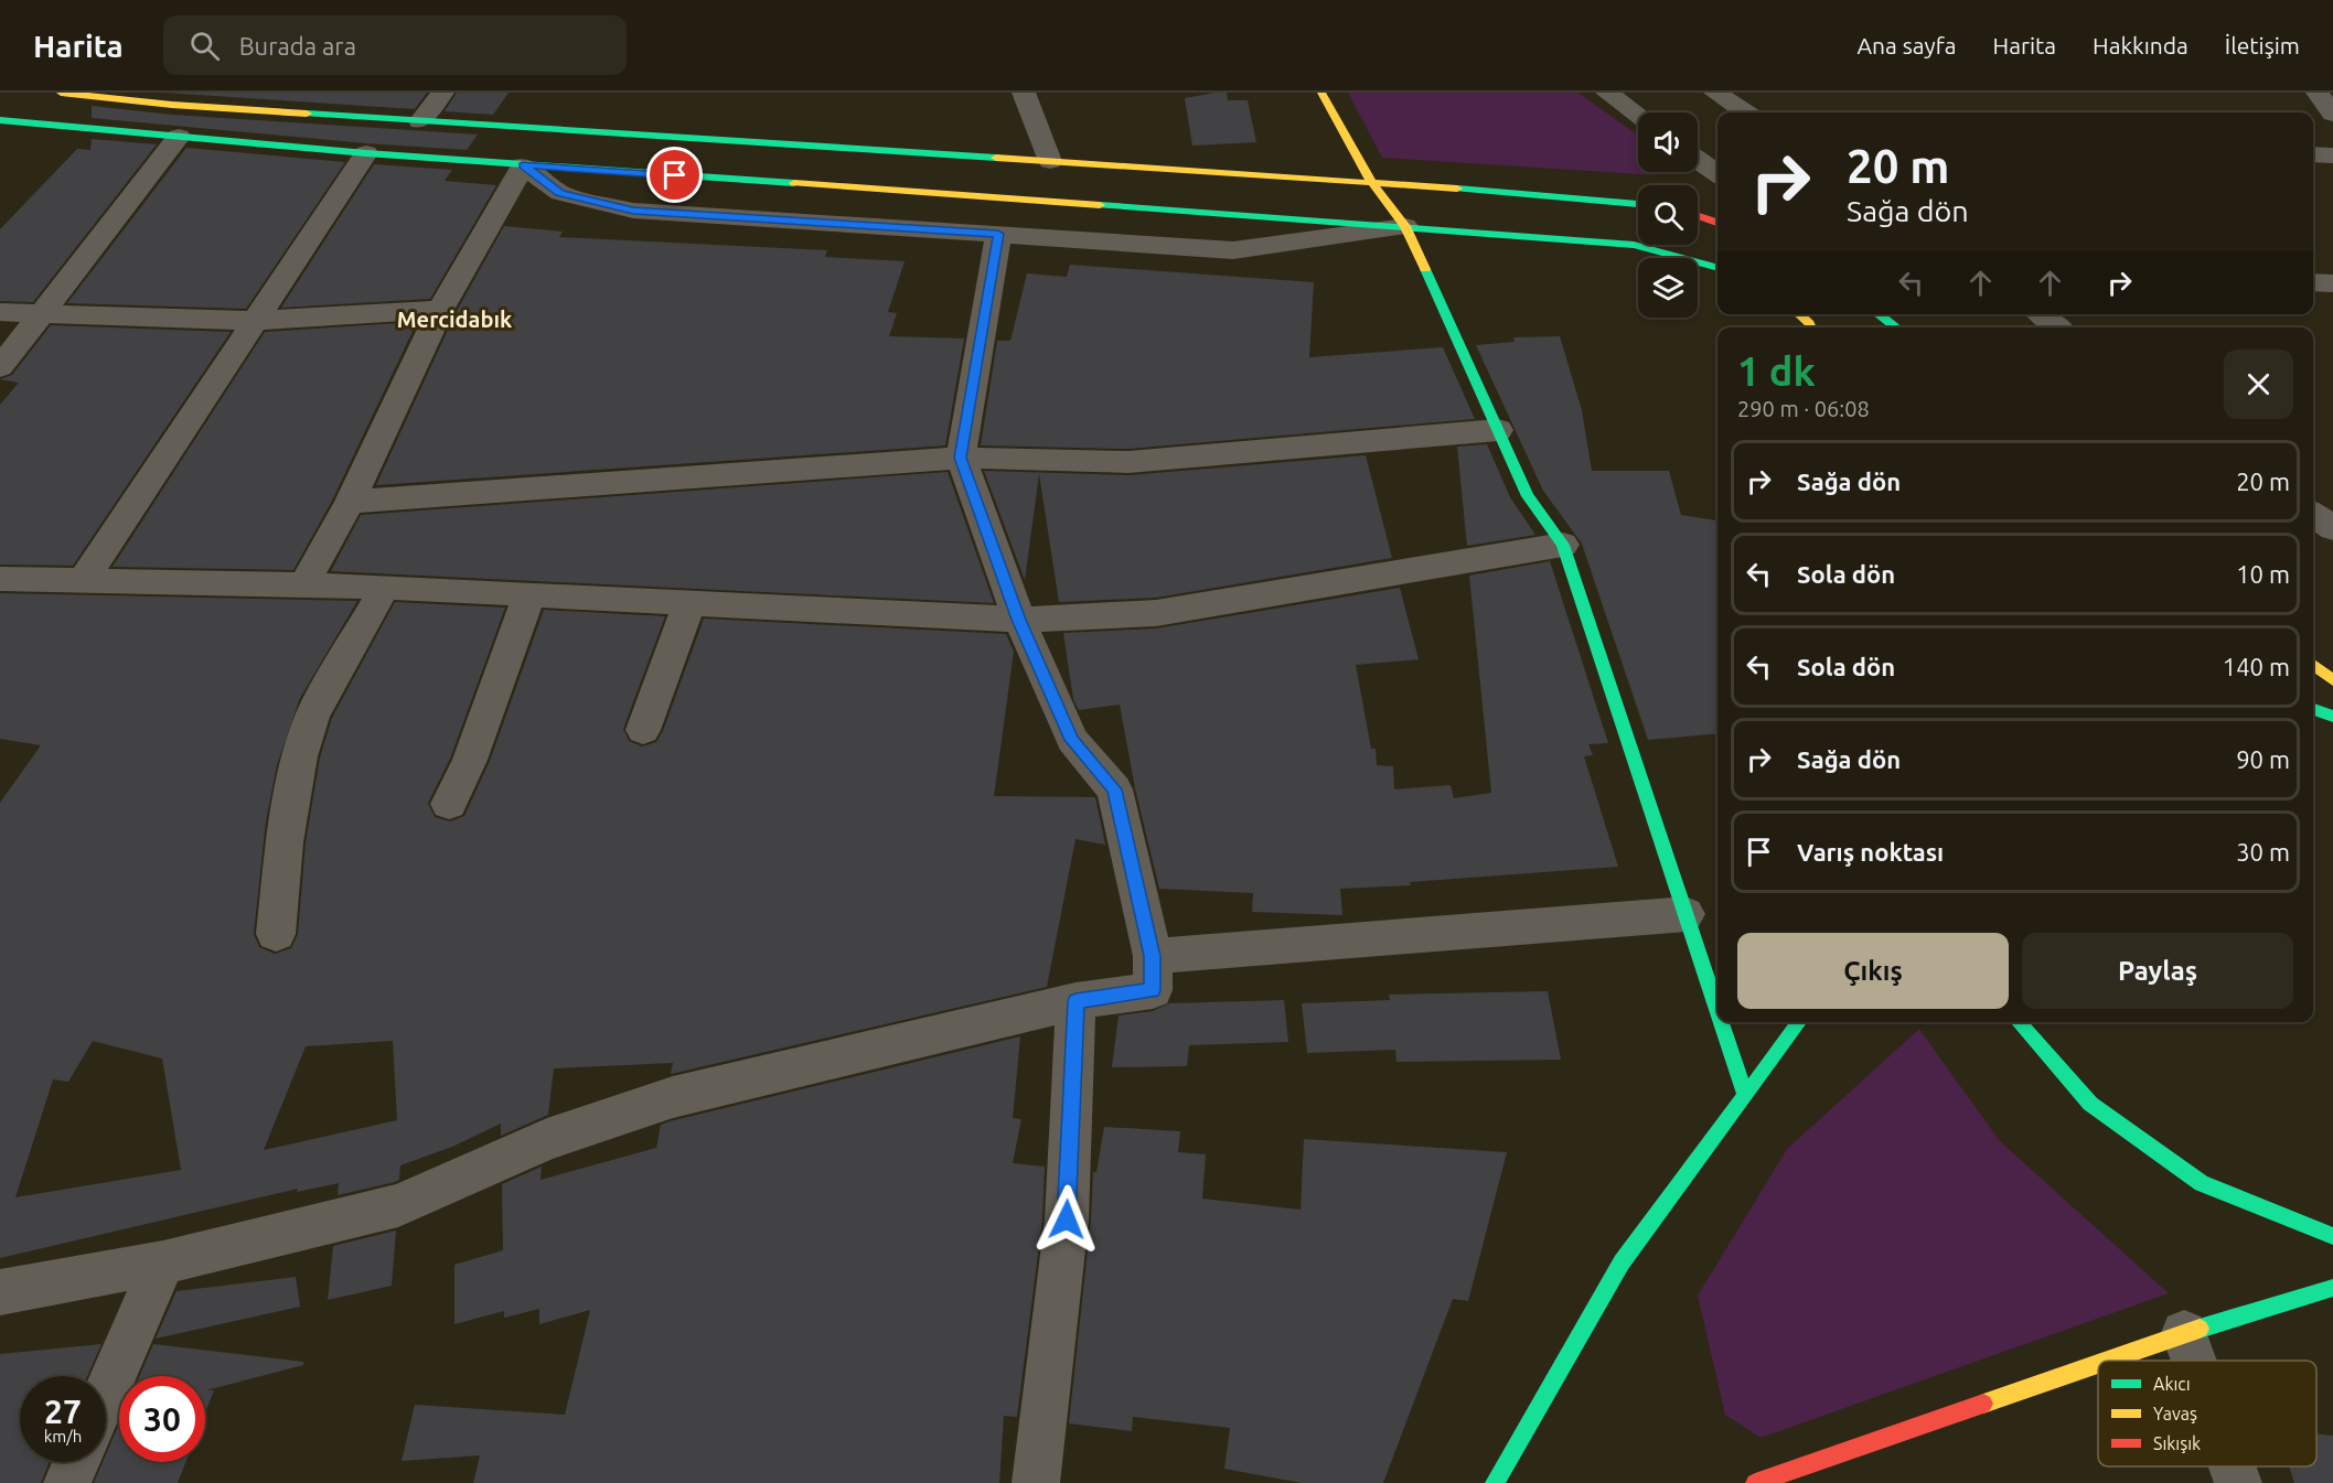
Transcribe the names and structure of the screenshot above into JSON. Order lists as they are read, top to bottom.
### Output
{
  "districts": ["Mercidabık"],
  "legend": ["Akıcı", "Yavaş", "Sıkışık"],
  "page": {
    "header": "Harita",
    "search": "Burada ara",
    "nav": [
      "Ana sayfa",
      "Harita",
      "Hakkında",
      "İletişim"
    ],
    "turn": ["20 m", "Sağa dön"],
    "heading": ["1 dk", "290 m · 06:08"],
    "list": [
      {
        "name": "Sağa dön",
        "value": "20 m"
      },
      {
        "name": "Sola dön",
        "value": "10 m"
      },
      {
        "name": "Sola dön",
        "value": "140 m"
      },
      {
        "name": "Sağa dön",
        "value": "90 m"
      },
      {
        "name": "Varış noktası",
        "value": "30 m"
      }
    ],
    "buttons": ["Çıkış", "Paylaş"],
    "speed": "27 km/h",
    "limit": "30"
  }
}
